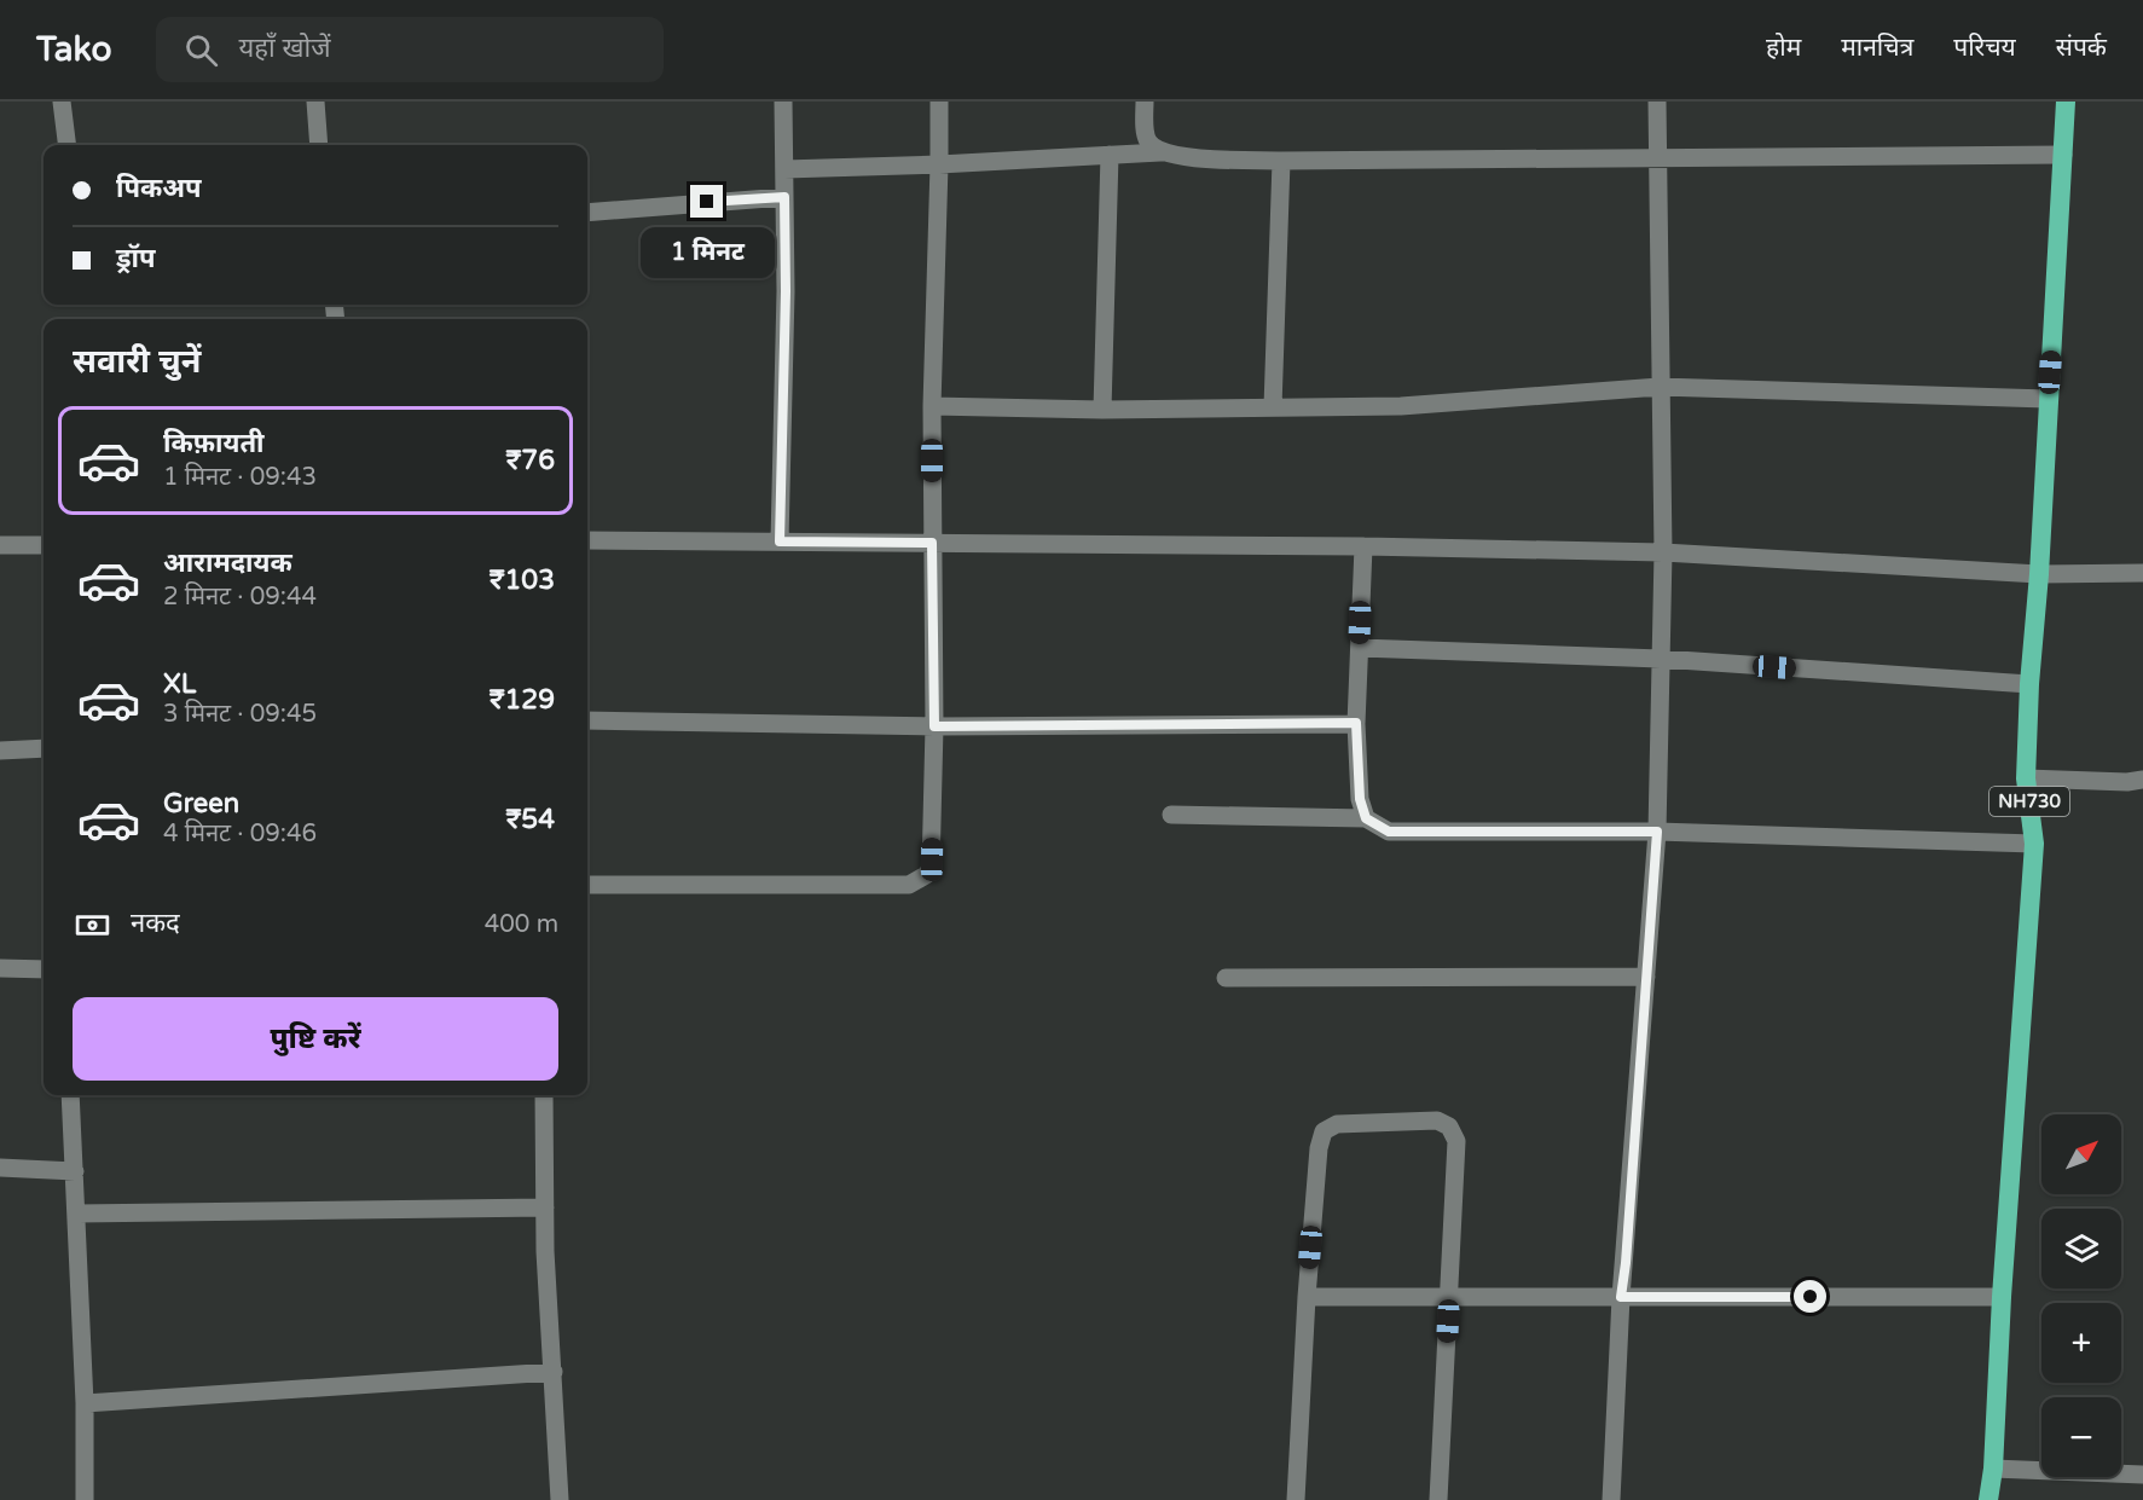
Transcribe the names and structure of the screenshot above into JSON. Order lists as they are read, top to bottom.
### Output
{
  "streets": {
    "highway": ["NH730"]
  },
  "north": "top right",
  "page": {
    "header": "Tako",
    "search": "यहाँ खोजें",
    "nav": [
      "होम",
      "मानचित्र",
      "परिचय",
      "संपर्क"
    ],
    "banner": ["पिकअप", "ड्रॉप"],
    "bubble": "1 मिनट",
    "heading": "सवारी चुनें",
    "list": [
      {
        "name": "किफ़ायती",
        "note": "1 मिनट · 09:43",
        "value": "₹76"
      },
      {
        "name": "आरामदायक",
        "note": "2 मिनट · 09:44",
        "value": "₹103"
      },
      {
        "name": "XL",
        "note": "3 मिनट · 09:45",
        "value": "₹129"
      },
      {
        "name": "Green",
        "note": "4 मिनट · 09:46",
        "value": "₹54"
      }
    ],
    "pay": ["नकद", "400 m"],
    "buttons": "पुष्टि करें",
    "map_buttons": ["+", "−"]
  }
}
